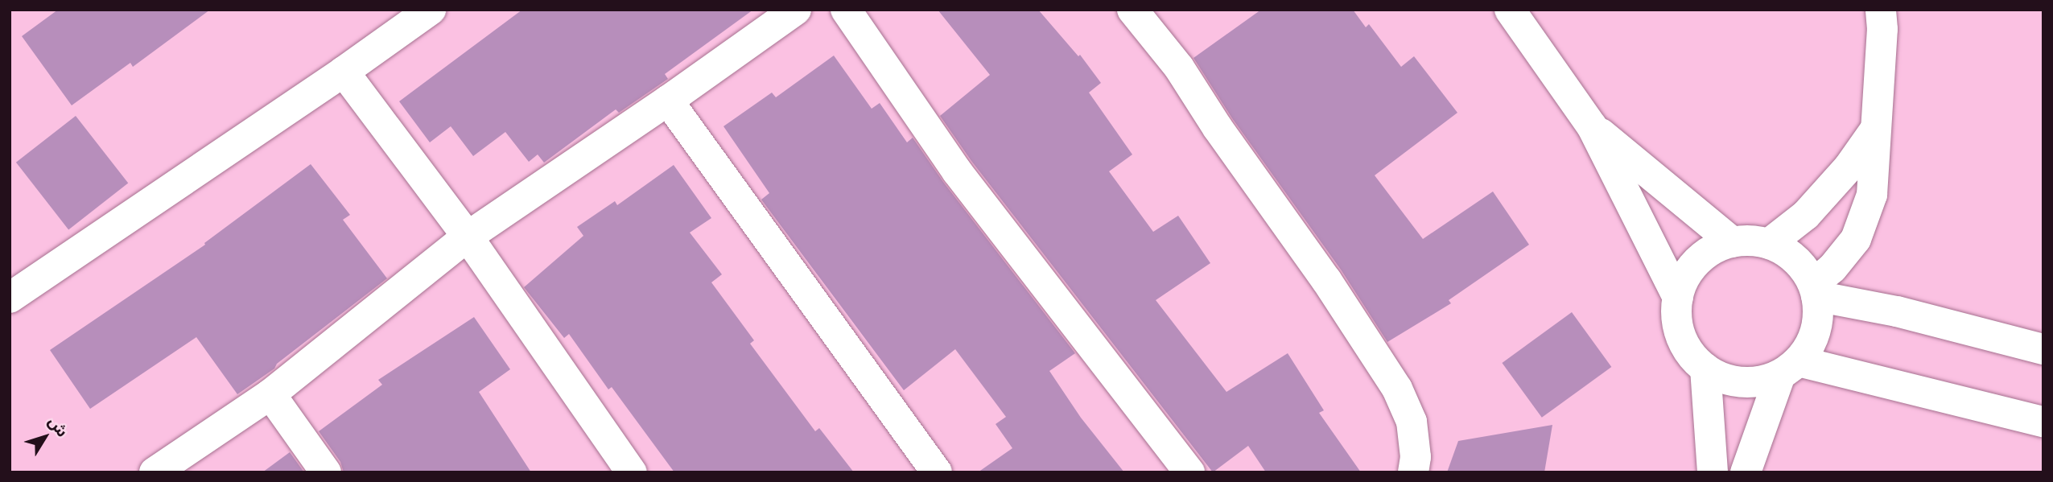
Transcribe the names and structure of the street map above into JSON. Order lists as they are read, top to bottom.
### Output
{
  "north": "top right"
}
